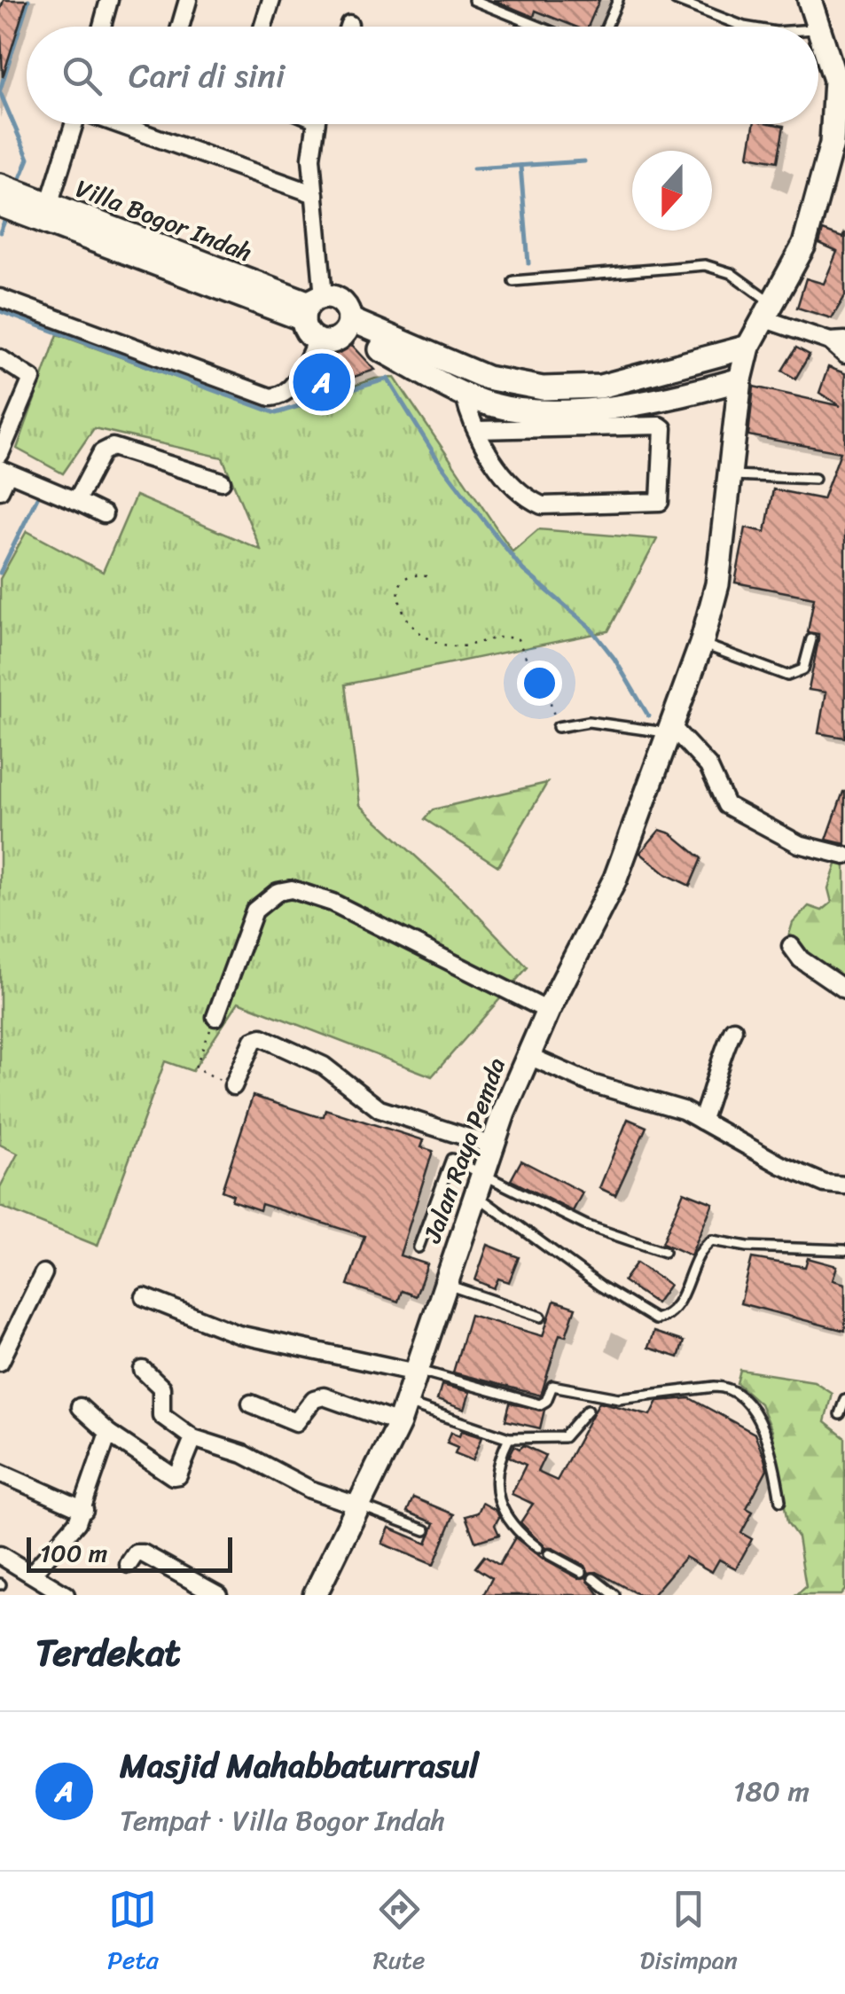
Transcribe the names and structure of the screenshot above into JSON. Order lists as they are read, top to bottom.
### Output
{
  "streets": {
    "main road": ["Villa Bogor Indah", "Jalan Raya Pemda"]
  },
  "crossings": [
    ["Villa Bogor Indah", "Jalan Raya Pemda"]
  ],
  "scale_bar": "100 m",
  "north": "bottom",
  "page": {
    "search": "Cari di sini",
    "pins": "A",
    "scale": "100 m",
    "heading": "Terdekat",
    "list": [
      {
        "mark": "A",
        "name": "Masjid Mahabbaturrasul",
        "note": "Tempat · Villa Bogor Indah",
        "value": "180 m"
      }
    ],
    "nav": ["Peta", "Rute", "Disimpan"]
  }
}
